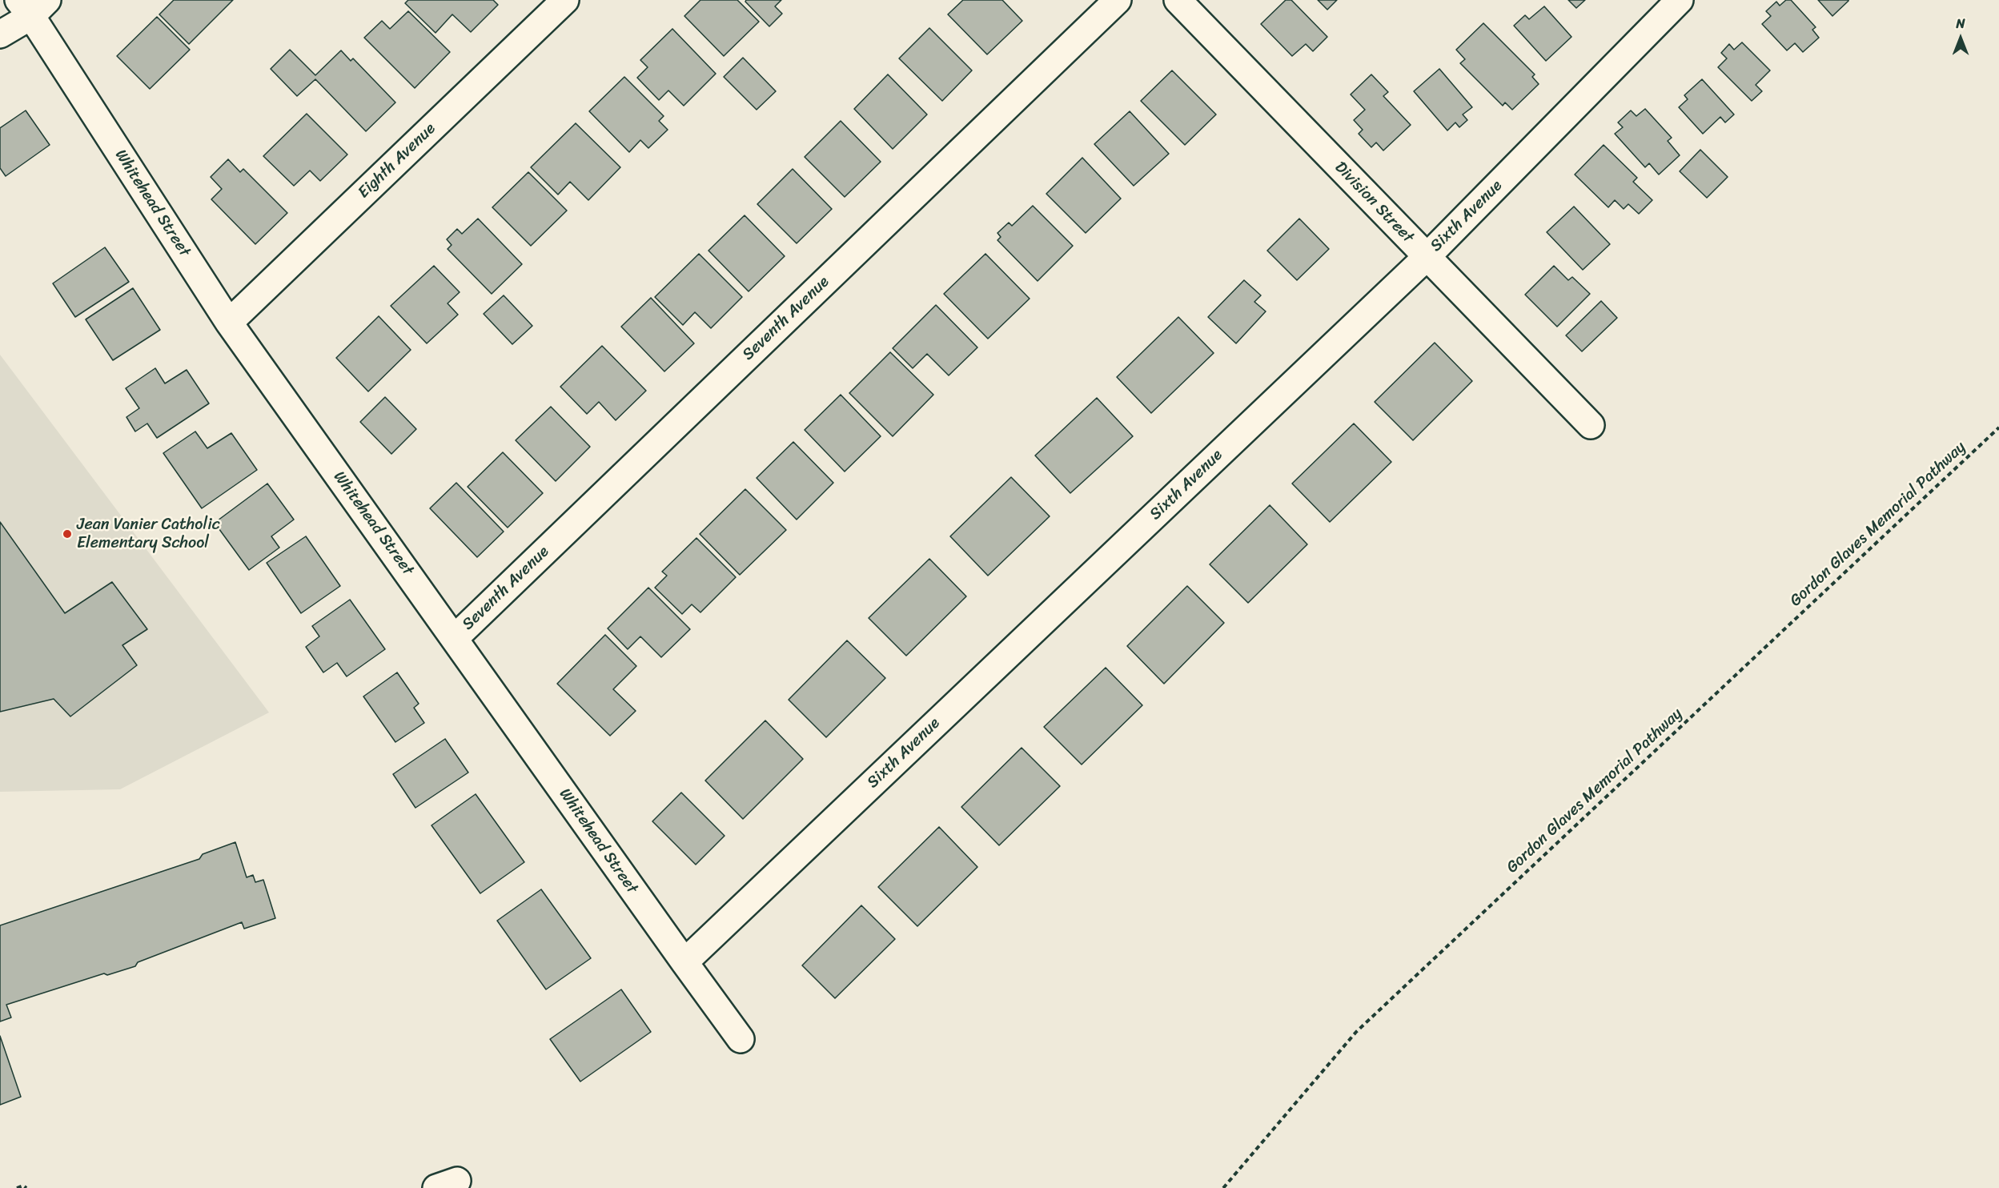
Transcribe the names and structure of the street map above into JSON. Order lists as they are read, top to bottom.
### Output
{
  "streets": {
    "street": [
      "Eighth Avenue",
      "Division Street",
      "Whitehead Street",
      "Sixth Avenue",
      "Seventh Avenue"
    ],
    "path": ["Gordon Glaves Memorial Pathway"]
  },
  "crossings": [
    ["Eighth Avenue", "Whitehead Street"],
    ["Division Street", "Sixth Avenue"],
    ["Whitehead Street", "Sixth Avenue"],
    ["Whitehead Street", "Seventh Avenue"]
  ],
  "places": ["Jean Vanier Catholic Elementary School"],
  "north": "top"
}
